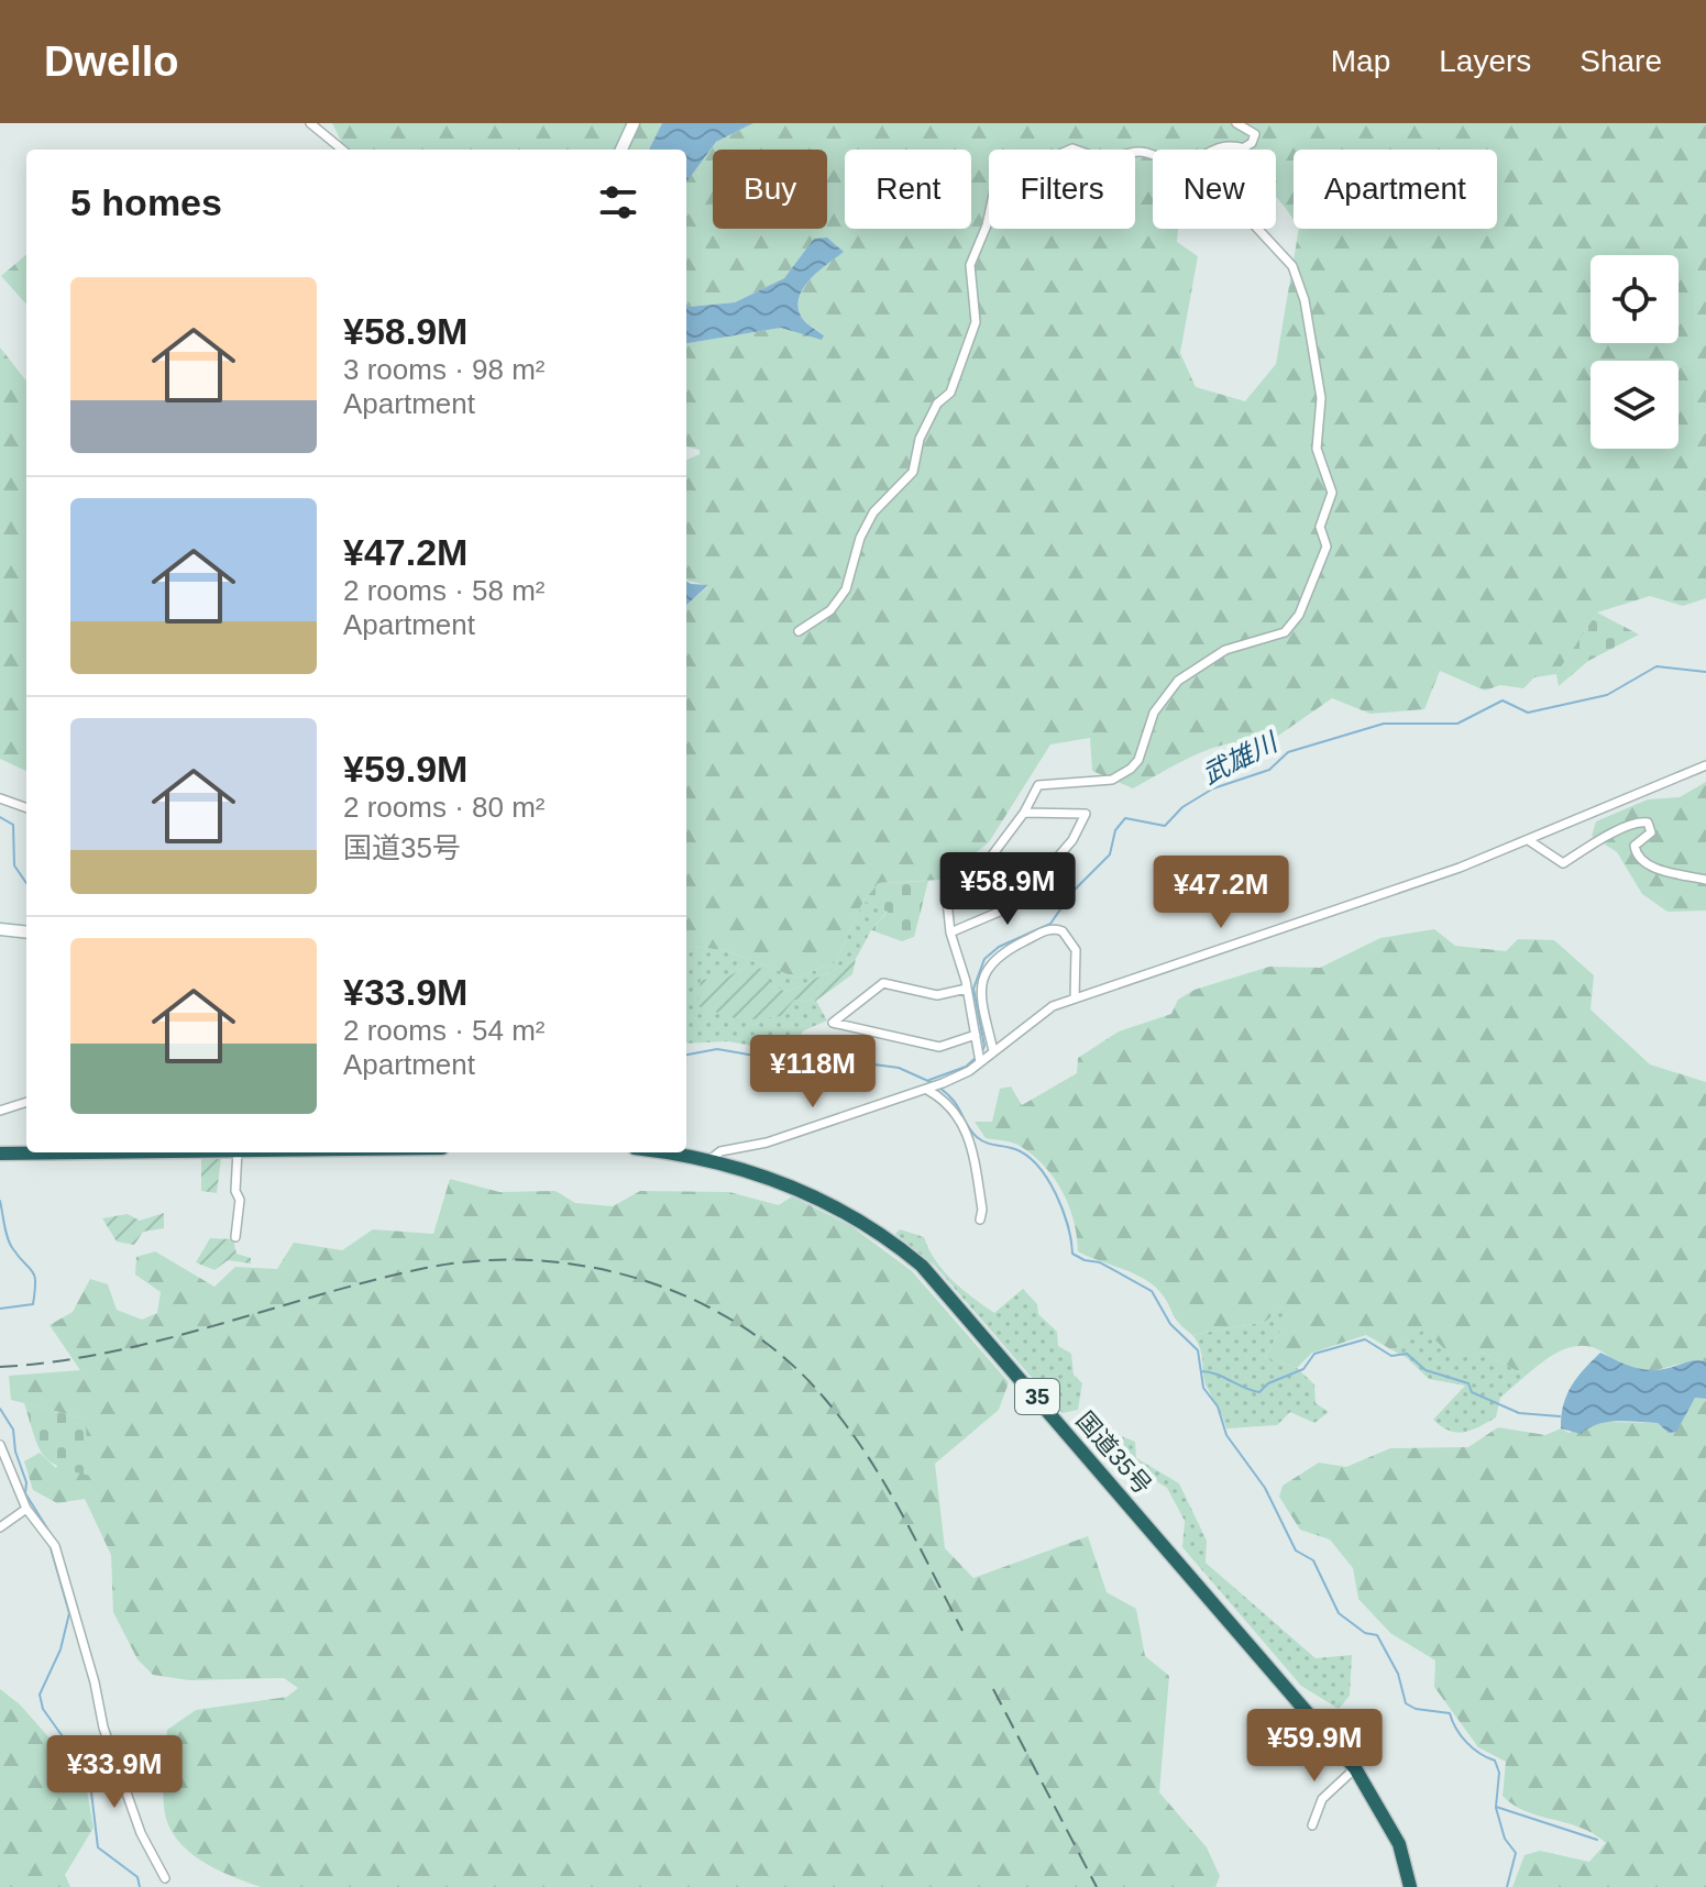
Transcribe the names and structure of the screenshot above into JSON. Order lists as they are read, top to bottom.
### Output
{
  "streets": {
    "highway": ["35", "国道35号"]
  },
  "water": ["武雄川"],
  "page": {
    "header": "Dwello",
    "nav": ["Map", "Layers", "Share"],
    "chip": [
      "Buy",
      "Rent",
      "Filters",
      "New",
      "Apartment"
    ],
    "heading": "5 homes",
    "list": [
      {
        "name": "¥58.9M",
        "note": "3 rooms · 98 m² · Apartment"
      },
      {
        "name": "¥47.2M",
        "note": "2 rooms · 58 m² · Apartment"
      },
      {
        "name": "¥59.9M",
        "note": "2 rooms · 80 m² · 国道35号"
      },
      {
        "name": "¥33.9M",
        "note": "2 rooms · 54 m² · Apartment"
      }
    ],
    "price": [
      "¥58.9M",
      "¥47.2M",
      "¥118M",
      "¥59.9M",
      "¥33.9M"
    ]
  }
}
